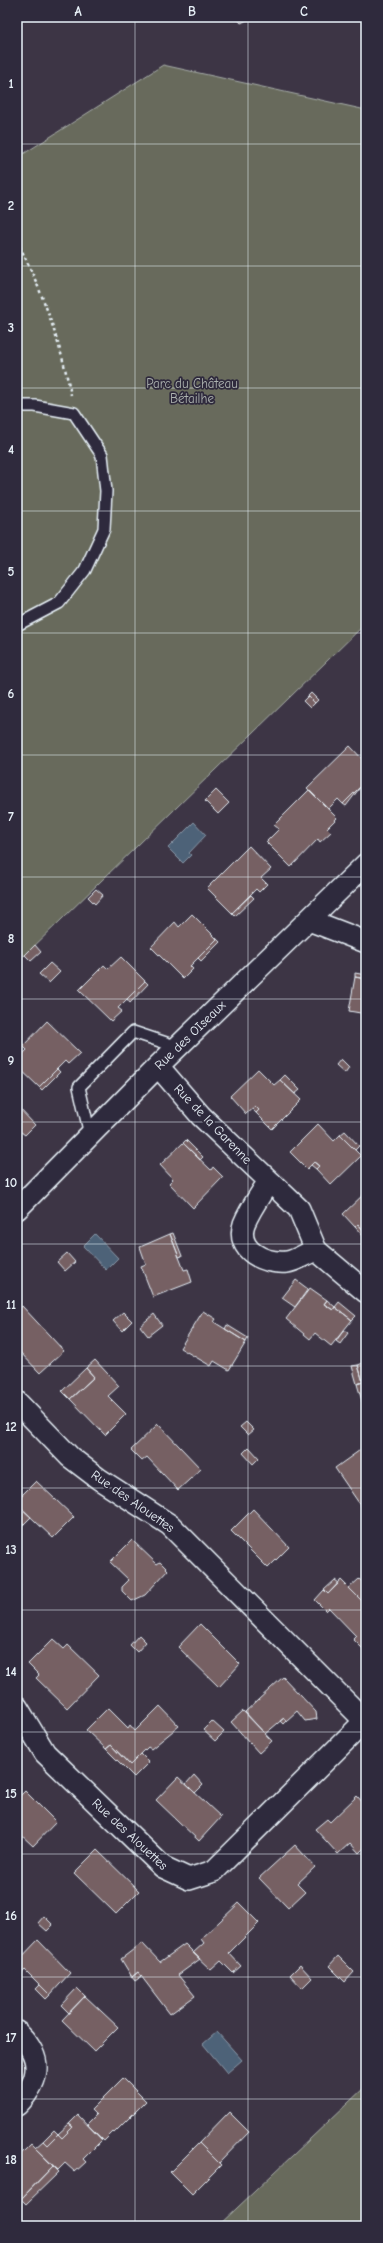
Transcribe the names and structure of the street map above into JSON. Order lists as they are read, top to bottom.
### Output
{
  "streets": {
    "street": ["Rue des OIseaux", "Rue de la Garenne", "Rue des Alouettes"]
  },
  "crossings": [
    ["Rue des OIseaux", "Rue de la Garenne"]
  ],
  "parks": ["Parc du Château Bétailhe"],
  "grid": {
    "columns": ["A", "B", "C"],
    "rows": [
      "1",
      "2",
      "3",
      "4",
      "5",
      "6",
      "7",
      "8",
      "9",
      "10",
      "11",
      "12",
      "13",
      "14",
      "15",
      "16",
      "17",
      "18"
    ]
  }
}
